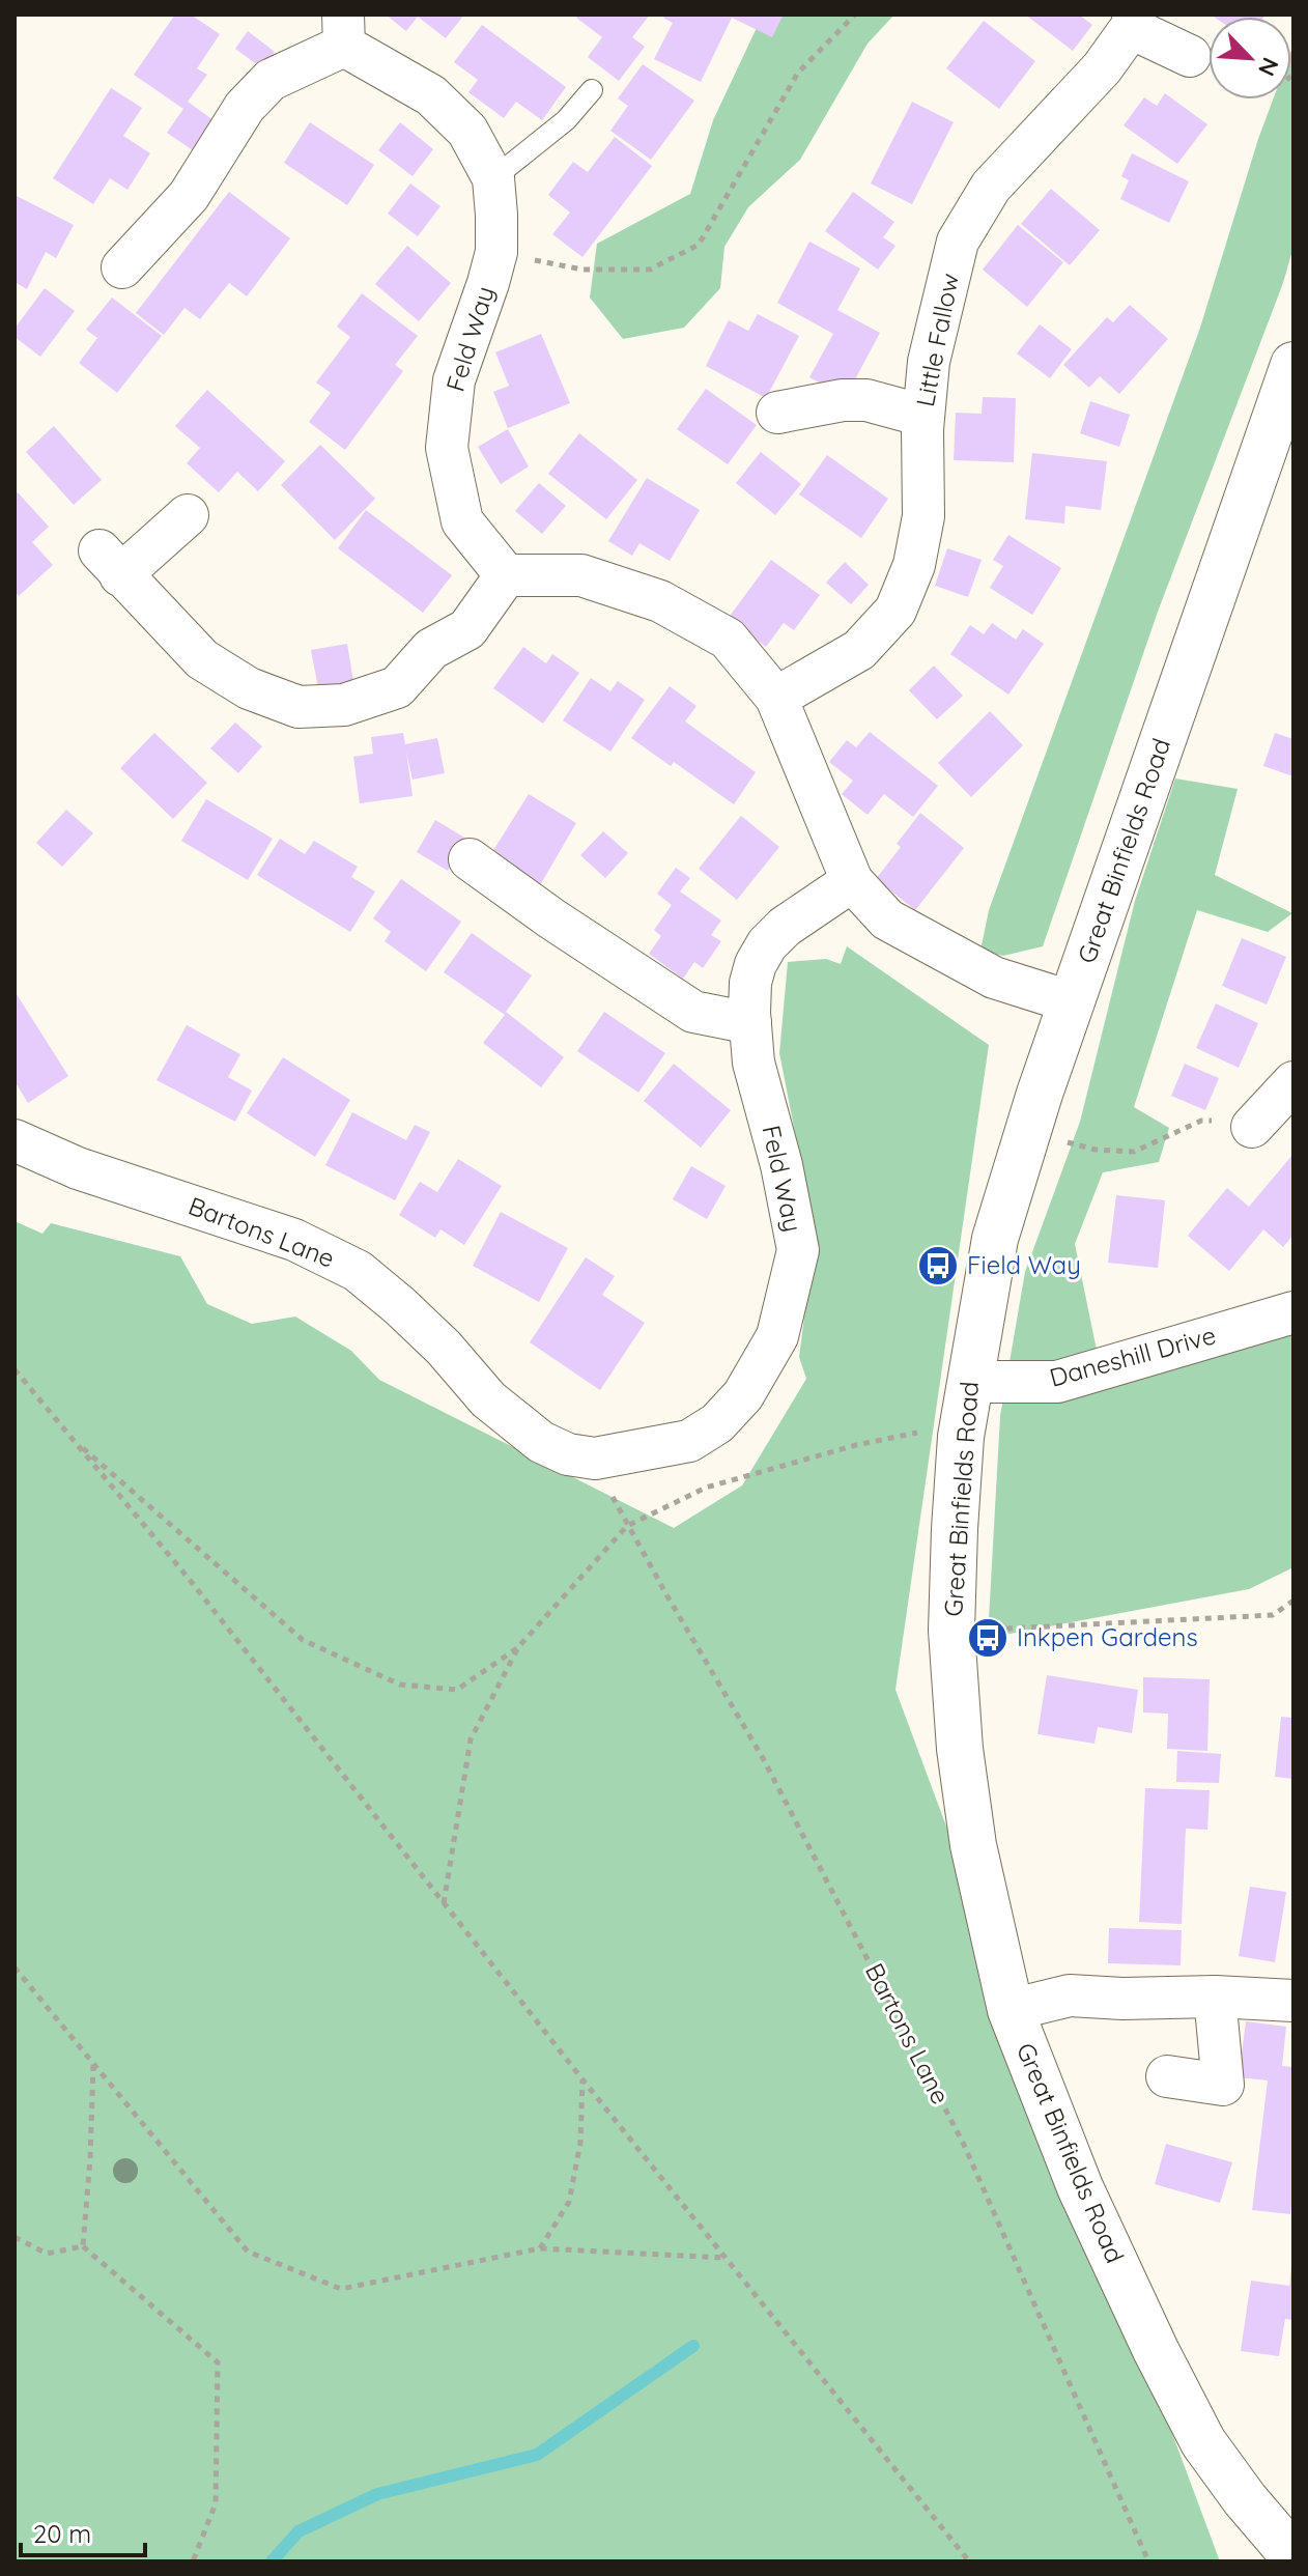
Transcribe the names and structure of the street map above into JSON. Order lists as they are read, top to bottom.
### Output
{
  "streets": {
    "street": [
      "Feld Way",
      "Little Fallow",
      "Great Binfields Road",
      "Bartons Lane",
      "Daneshill Drive"
    ]
  },
  "crossings": [
    ["Feld Way", "Bartons Lane"],
    ["Great Binfields Road", "Daneshill Drive"]
  ],
  "places": {
    "bus stop": ["Field Way", "Inkpen Gardens"]
  },
  "scale_bar": "20 m",
  "north": "bottom right"
}
